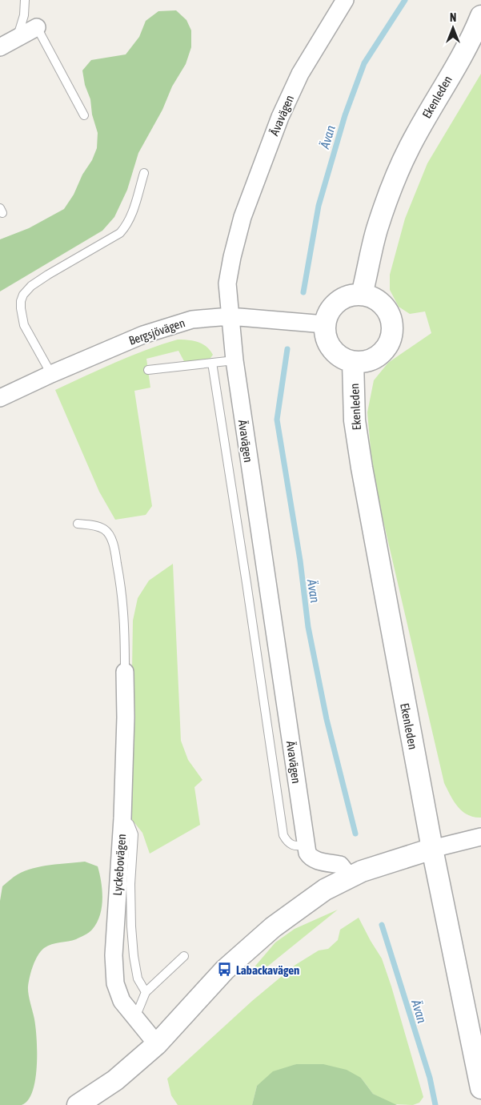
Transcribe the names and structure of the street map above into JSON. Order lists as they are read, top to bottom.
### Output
{
  "streets": {
    "street": [
      "Ekenleden",
      "Ävavägen",
      "Bergsjövägen",
      "Lyckebovägen"
    ]
  },
  "crossings": [
    ["Ekenleden", "Bergsjövägen"],
    ["Ävavägen", "Bergsjövägen"]
  ],
  "water": ["Ävan"],
  "places": {
    "bus stop": ["Labackavägen"]
  },
  "north": "top"
}
